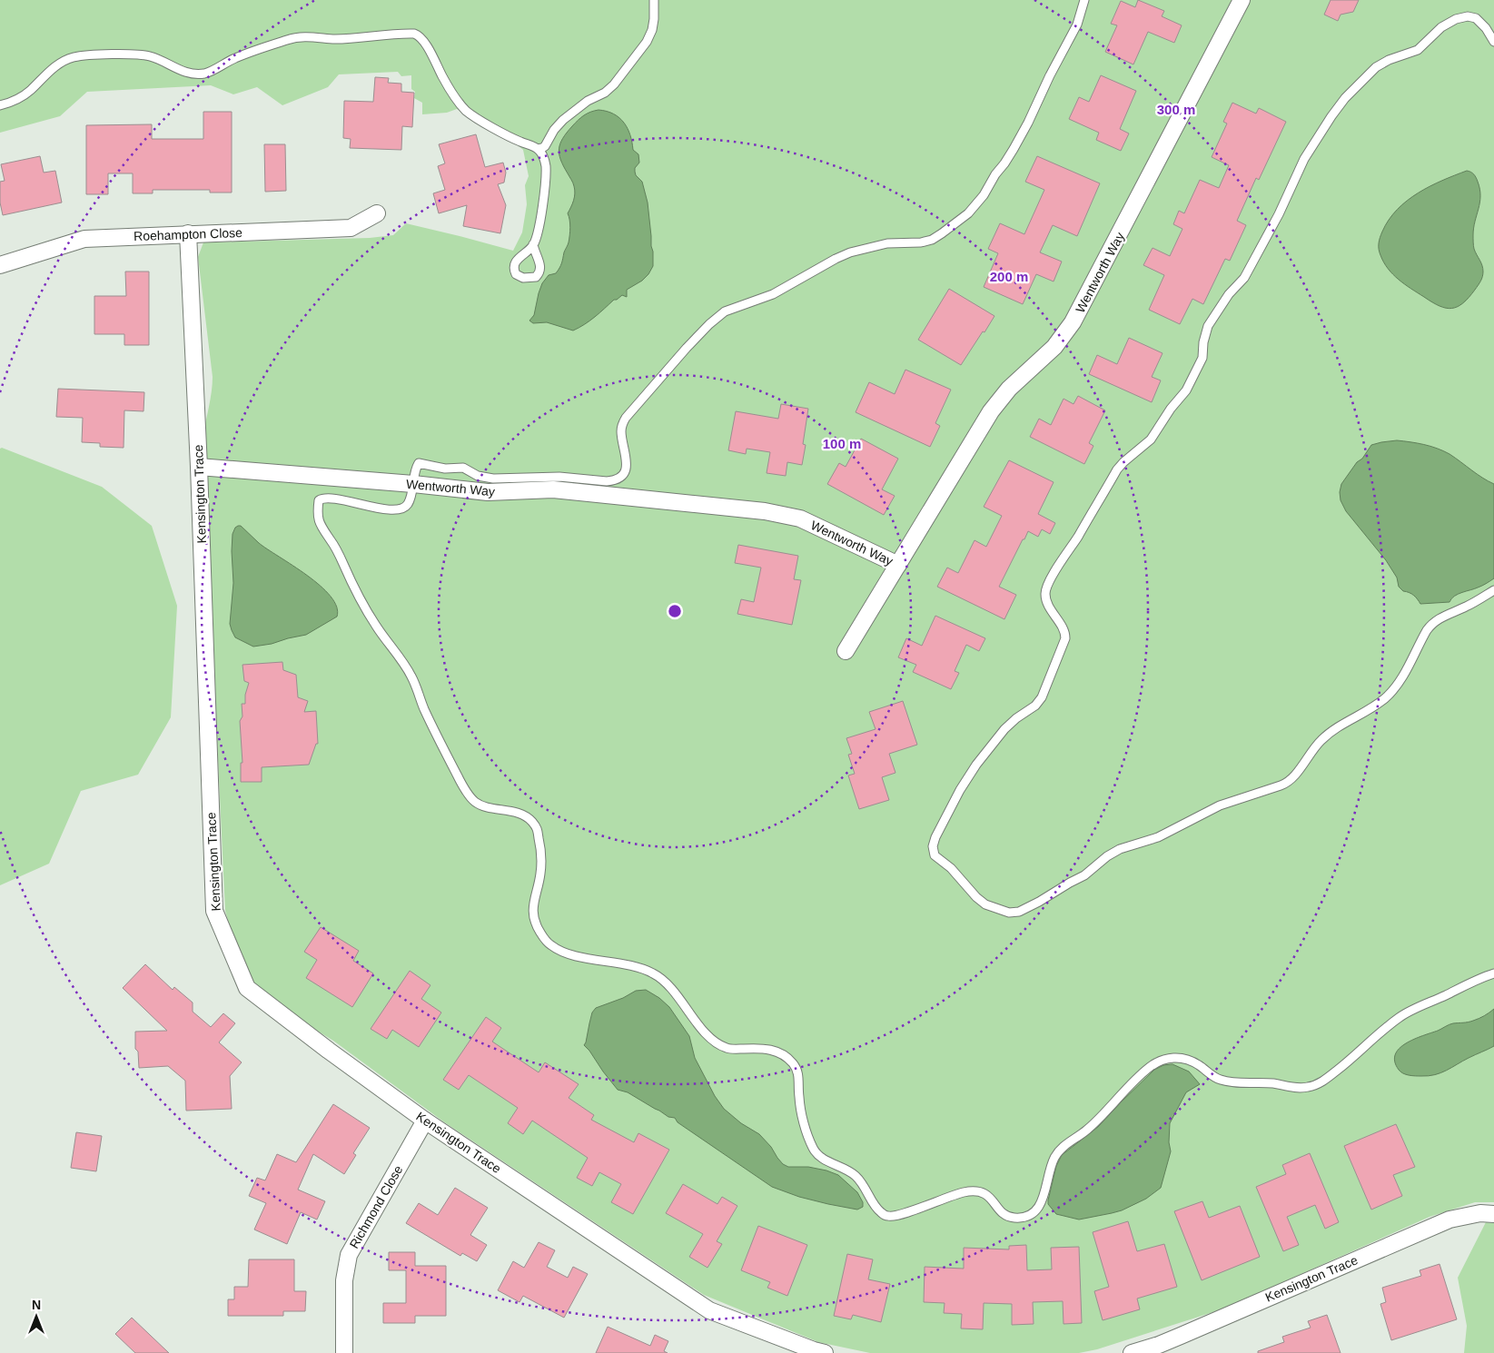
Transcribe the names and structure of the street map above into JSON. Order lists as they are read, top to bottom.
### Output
{
  "streets": {
    "street": [
      "Roehampton Close",
      "Wentworth Way",
      "Kensington Trace",
      "Richmond Close"
    ]
  },
  "crossings": [
    ["Roehampton Close", "Kensington Trace"],
    ["Wentworth Way", "Kensington Trace"],
    ["Kensington Trace", "Richmond Close"]
  ],
  "north": "top",
  "rings": ["300 m", "200 m", "100 m"]
}
